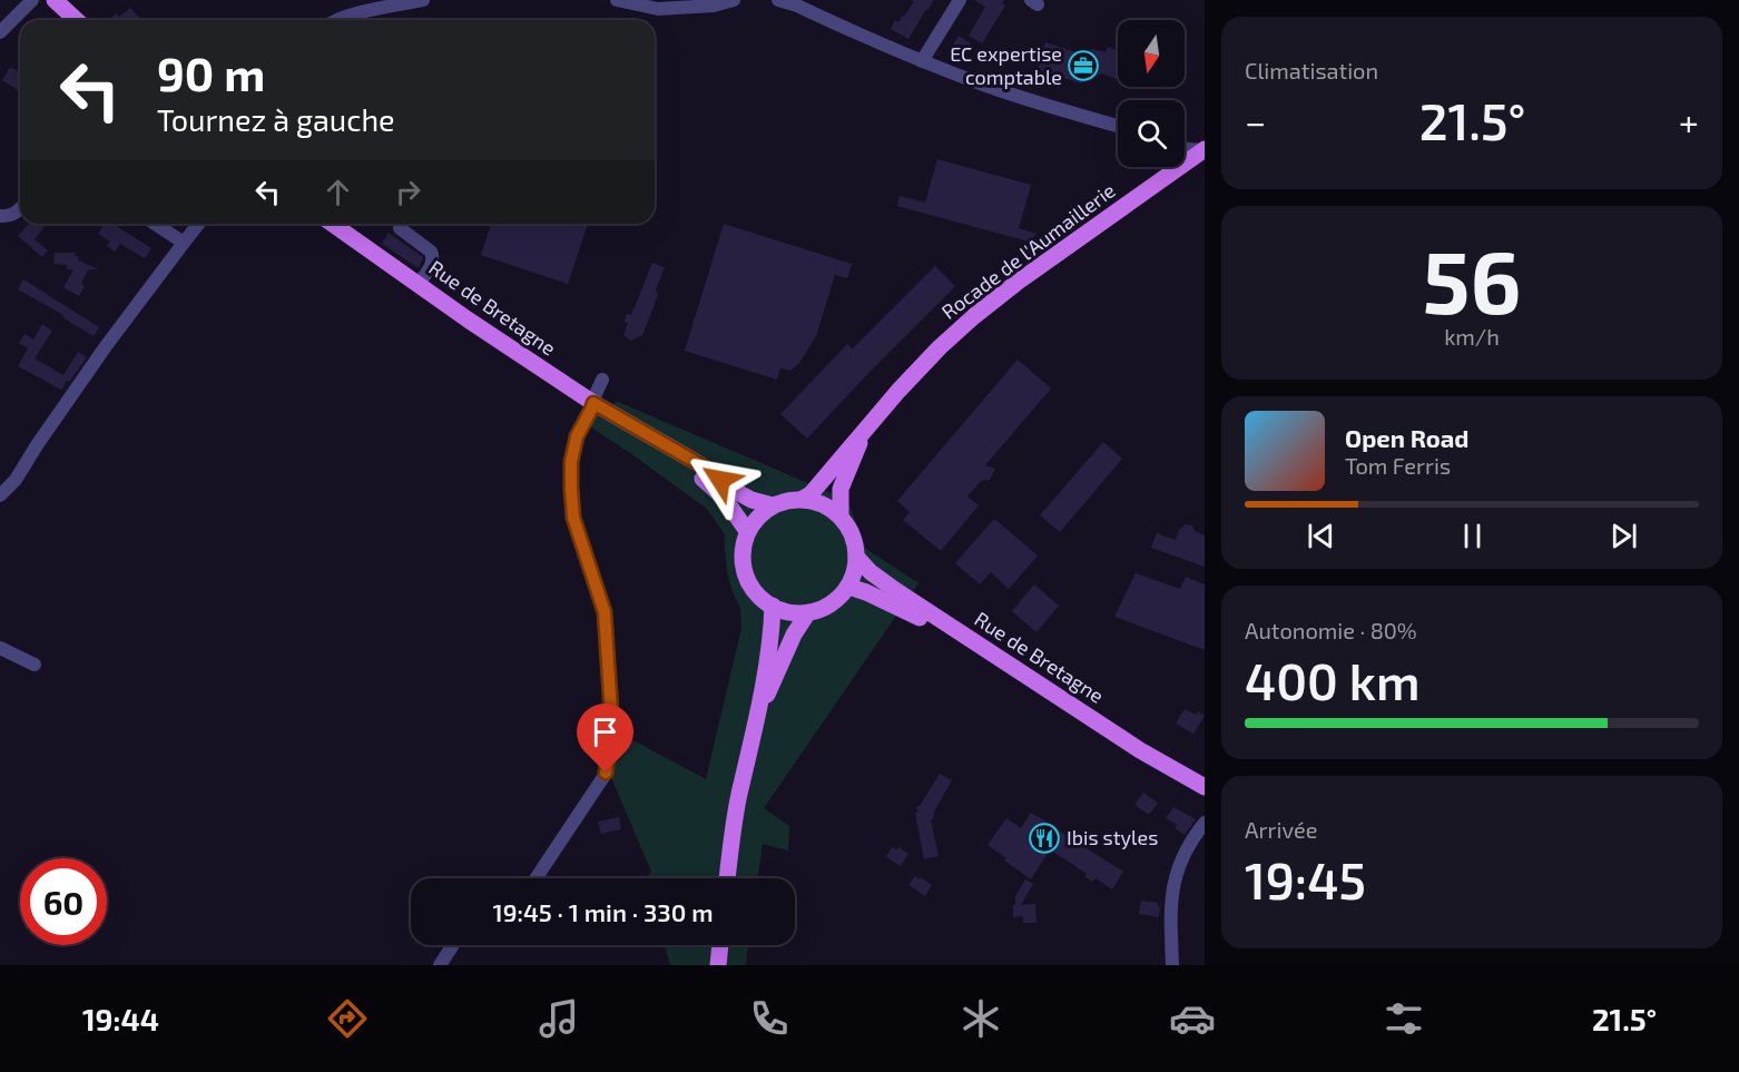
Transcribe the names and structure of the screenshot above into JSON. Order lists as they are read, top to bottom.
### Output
{
  "streets": {
    "main road": ["Rocade de l'Aumaillerie", "Rue de Bretagne"]
  },
  "crossings": [
    ["Rocade de l'Aumaillerie", "Rue de Bretagne"]
  ],
  "places": {
    "office": ["EC expertise comptable"],
    "restaurant": ["Ibis styles"]
  },
  "north": "bottom",
  "page": {
    "tile": [
      "Climatisation",
      ["56", "km/h"],
      ["Autonomie · 80%", "400 km"],
      ["Arrivée", "19:45"]
    ],
    "turn": ["90 m", "Tournez à gauche"],
    "heat": ["−", "21.5°", "+"],
    "song": ["Open Road", "Tom Ferris"],
    "limit": "60",
    "trip": "19:45 · 1 min · 330 m",
    "tabs": ["19:44", "21.5°"]
  }
}
